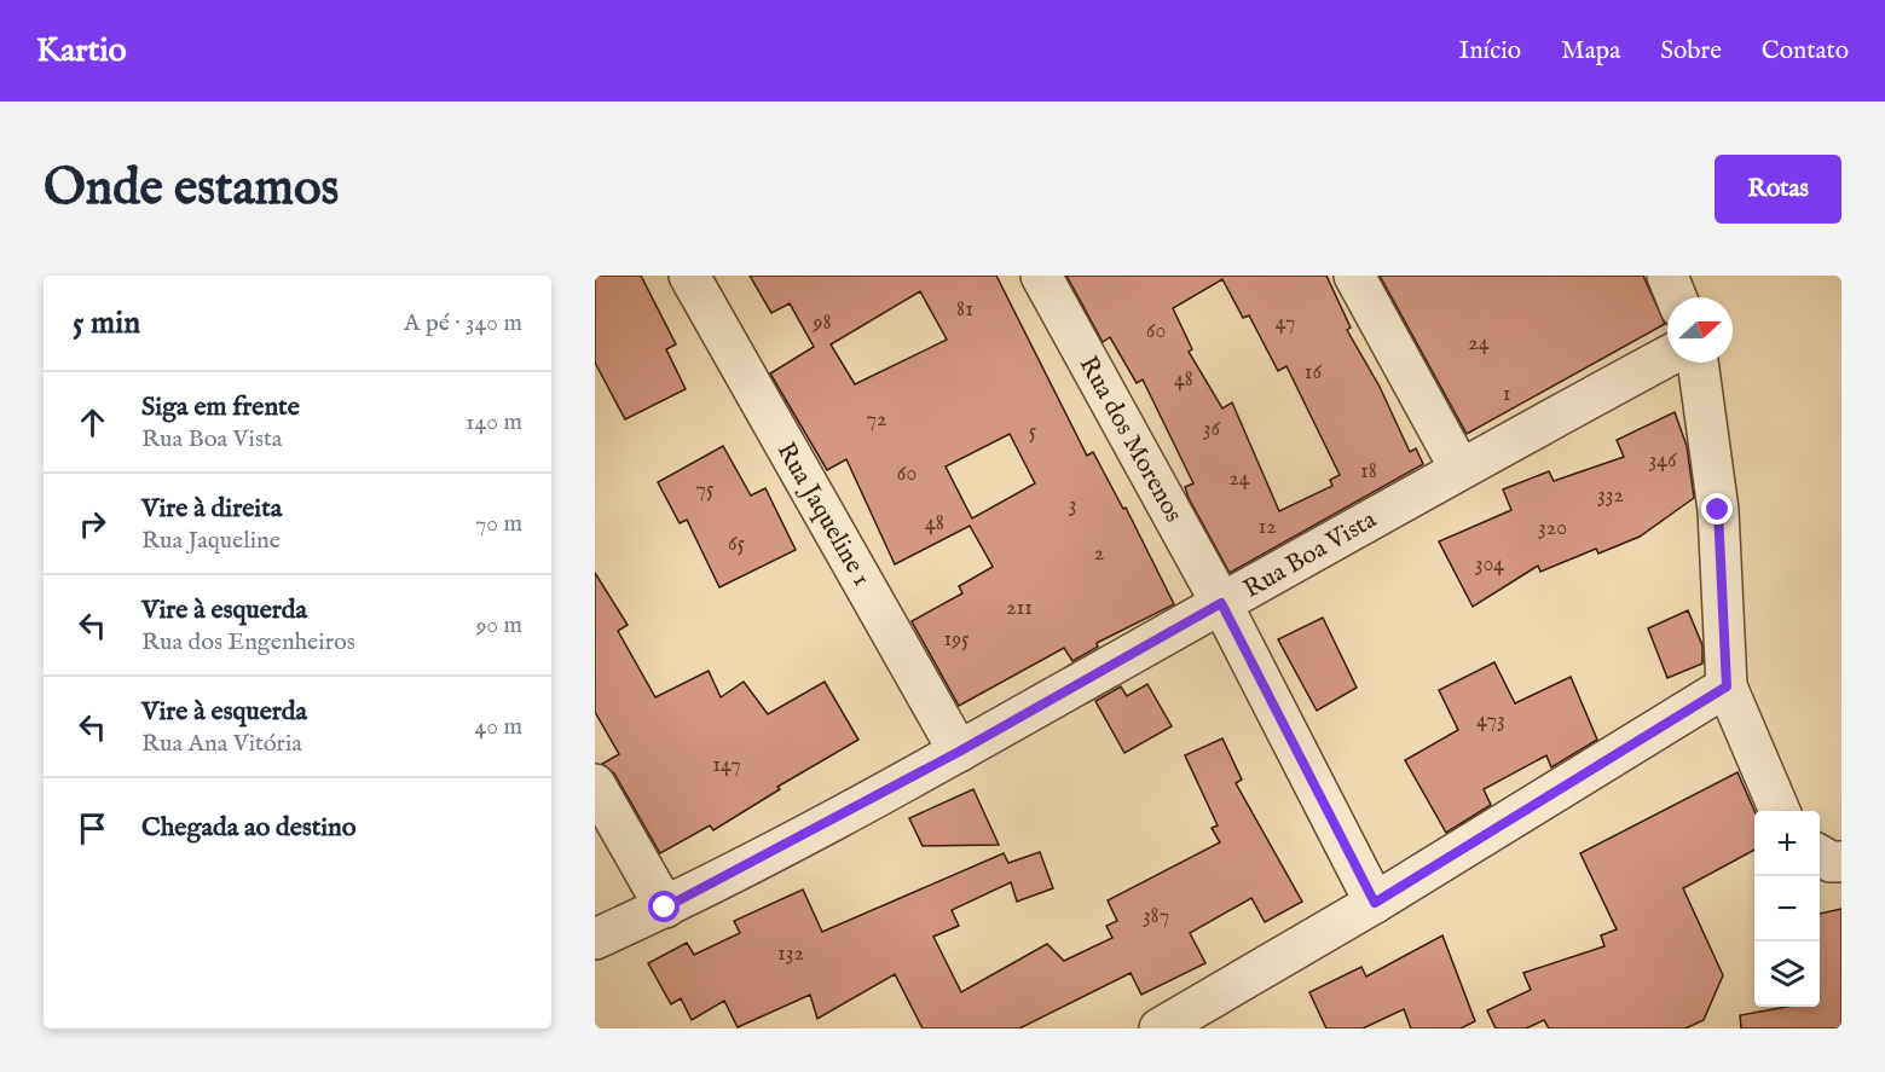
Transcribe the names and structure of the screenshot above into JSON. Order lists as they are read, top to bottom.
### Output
{
  "streets": {
    "street": ["Rua dos Morenos", "Rua Jaqueline 1", "Rua Boa Vista"]
  },
  "crossings": [
    ["Rua dos Morenos", "Rua Boa Vista"],
    ["Rua Jaqueline 1", "Rua Boa Vista"]
  ],
  "house_numbers": [
    "81",
    "98",
    "47",
    "60",
    "24",
    "16",
    "48",
    "1",
    "72",
    "36",
    "5",
    "346",
    "18",
    "60",
    "24",
    "75",
    "332",
    "3",
    "48",
    "12",
    "320",
    "65",
    "2",
    "304",
    "211",
    "195",
    "473",
    "147",
    "387",
    "132"
  ],
  "north": "right",
  "page": {
    "header": "Kartio",
    "nav": [
      "Início",
      "Mapa",
      "Sobre",
      "Contato"
    ],
    "buttons": "Rotas",
    "title": "Onde estamos",
    "heading": ["5 min", "A pé · 340 m"],
    "list": [
      ["Siga em frente", "Rua Boa Vista", "140 m"],
      ["Vire à direita", "Rua Jaqueline", "70 m"],
      ["Vire à esquerda", "Rua dos Engenheiros", "90 m"],
      ["Vire à esquerda", "Rua Ana Vitória", "40 m"],
      "Chegada ao destino"
    ],
    "map_buttons": ["+", "−"]
  }
}
